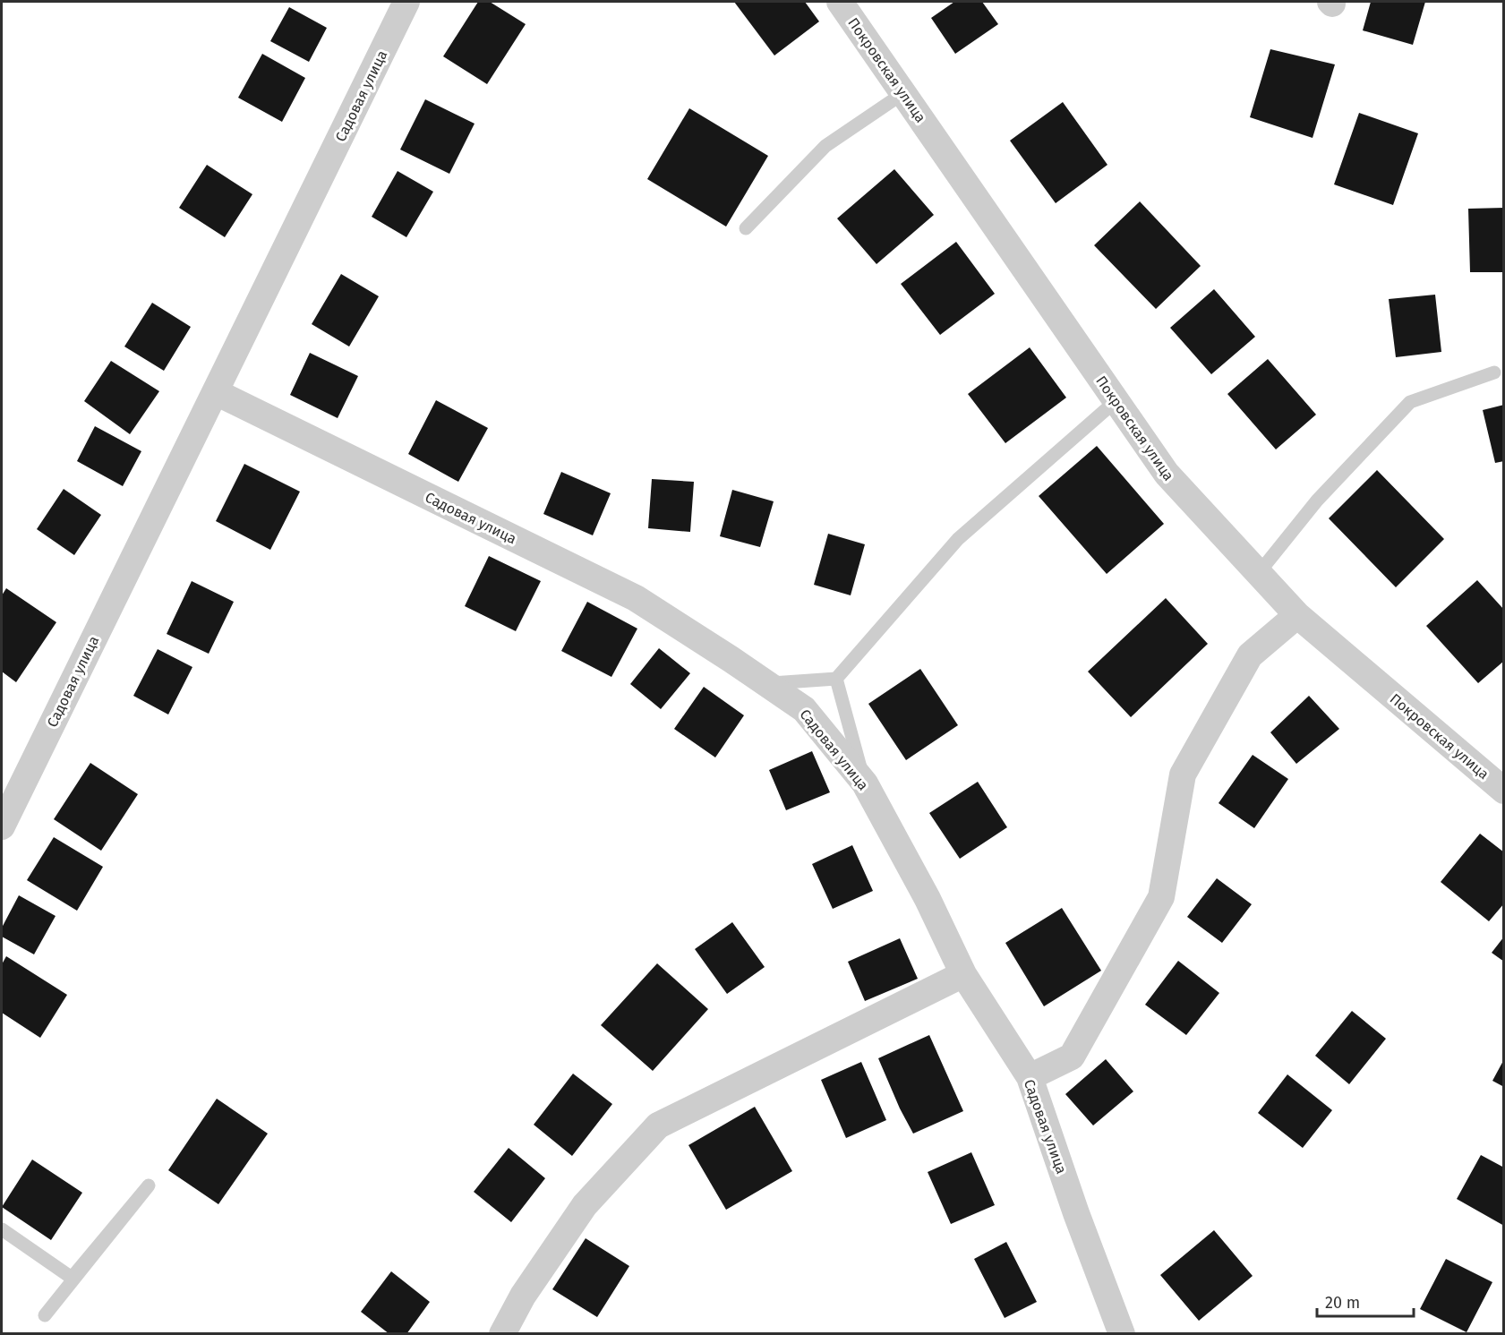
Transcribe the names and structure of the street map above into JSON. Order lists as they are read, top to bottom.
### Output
{
  "streets": {
    "street": ["Покровская улица", "Садовая улица"]
  },
  "scale_bar": "20 m"
}
